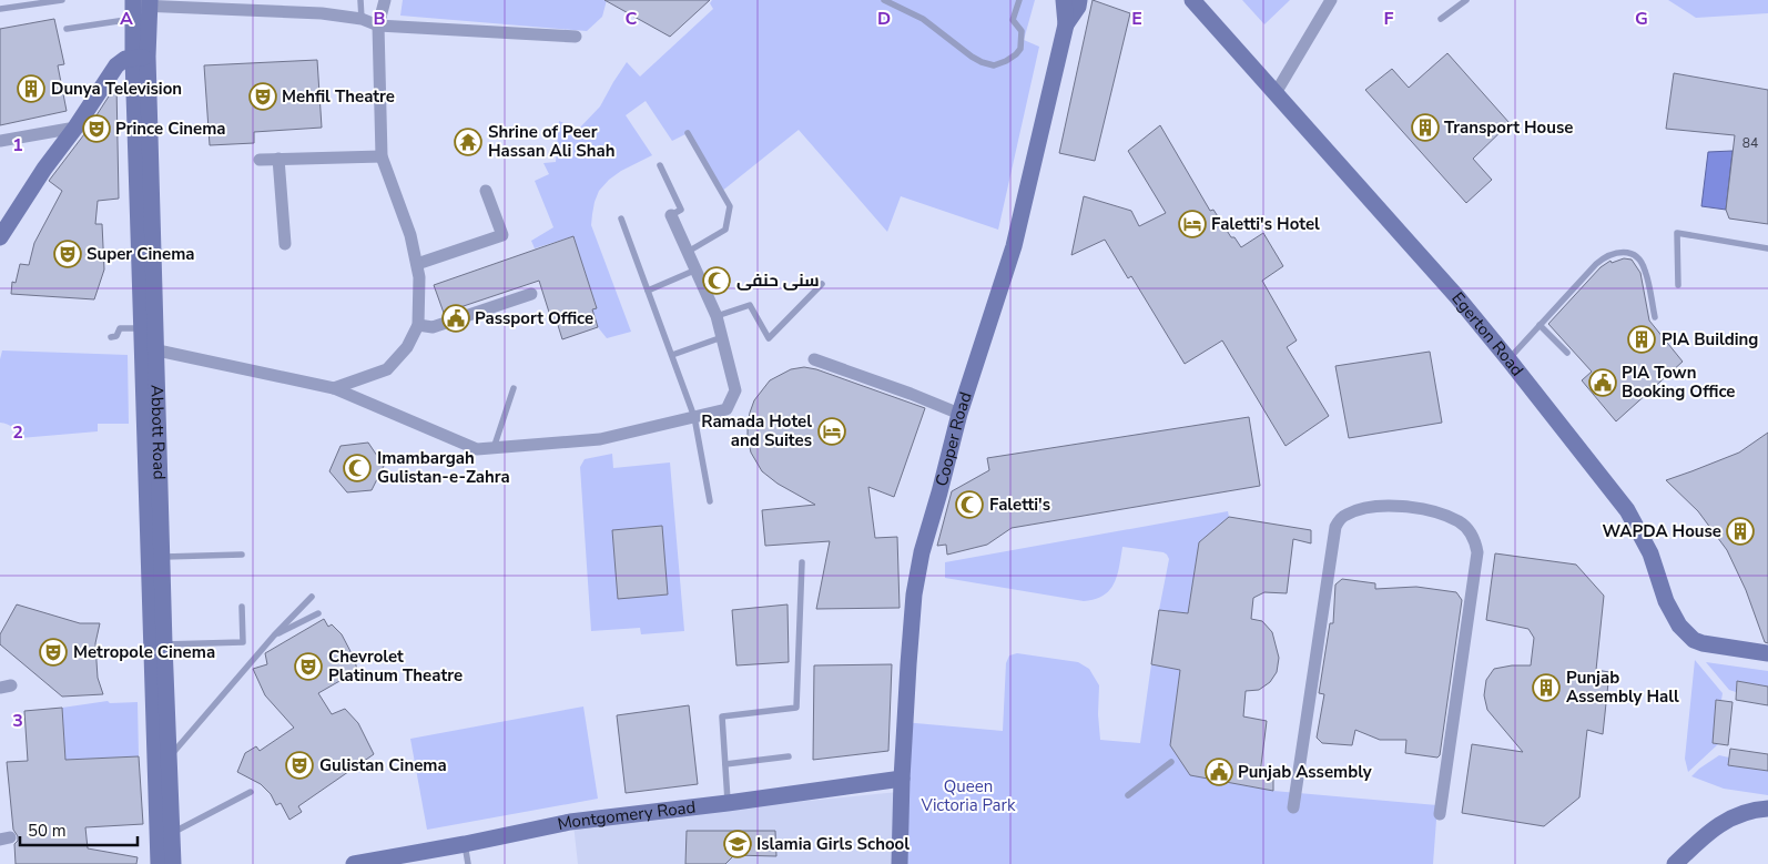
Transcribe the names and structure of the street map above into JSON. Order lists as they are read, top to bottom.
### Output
{
  "streets": {
    "main road": [
      "Egerton Road",
      "Abbott Road",
      "Cooper Road",
      "Montgomery Road"
    ]
  },
  "crossings": [
    ["Cooper Road", "Montgomery Road"]
  ],
  "parks": ["Queen Victoria Park"],
  "places": {
    "building": [
      "Dunya Television",
      "Transport House",
      "PIA Building",
      "WAPDA House",
      "Punjab Assembly Hall"
    ],
    "theatre": [
      "Mehfil Theatre",
      "Prince Cinema",
      "Super Cinema",
      "Metropole Cinema",
      "Chevrolet Platinum Theatre",
      "Gulistan Cinema"
    ],
    "temple": ["Shrine of Peer Hassan Ali Shah"],
    "hotel": ["Faletti's Hotel", "Ramada Hotel and Suites"],
    "mosque": ["سنی حنفی", "Imambargah Gulistan-e-Zahra", "Faletti's"],
    "public building": ["Passport Office", "PIA Town Booking Office", "Punjab Assembly"],
    "school or university": ["Islamia Girls School"]
  },
  "house_numbers": ["84"],
  "scale_bar": "50 m",
  "grid": {
    "columns": [
      "A",
      "B",
      "C",
      "D",
      "E",
      "F",
      "G"
    ],
    "rows": ["1", "2", "3"]
  }
}
